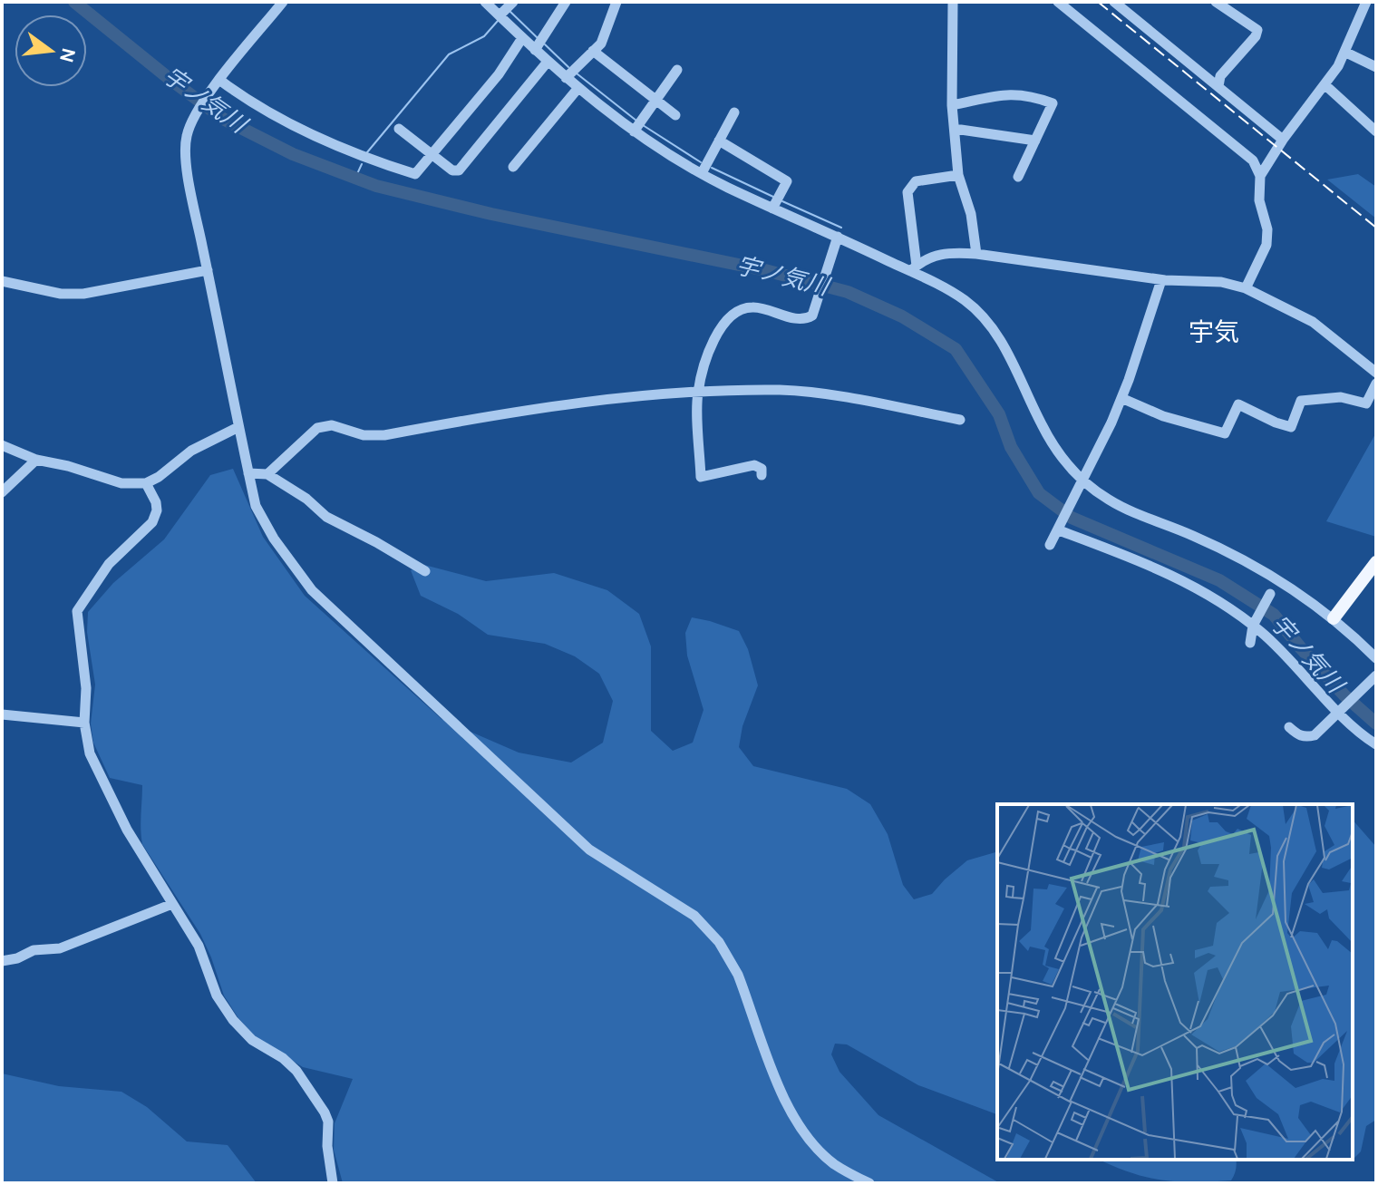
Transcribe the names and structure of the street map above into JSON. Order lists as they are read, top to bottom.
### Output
{
  "districts": ["宇気"],
  "water": ["宇ノ気川"],
  "north": "right"
}
